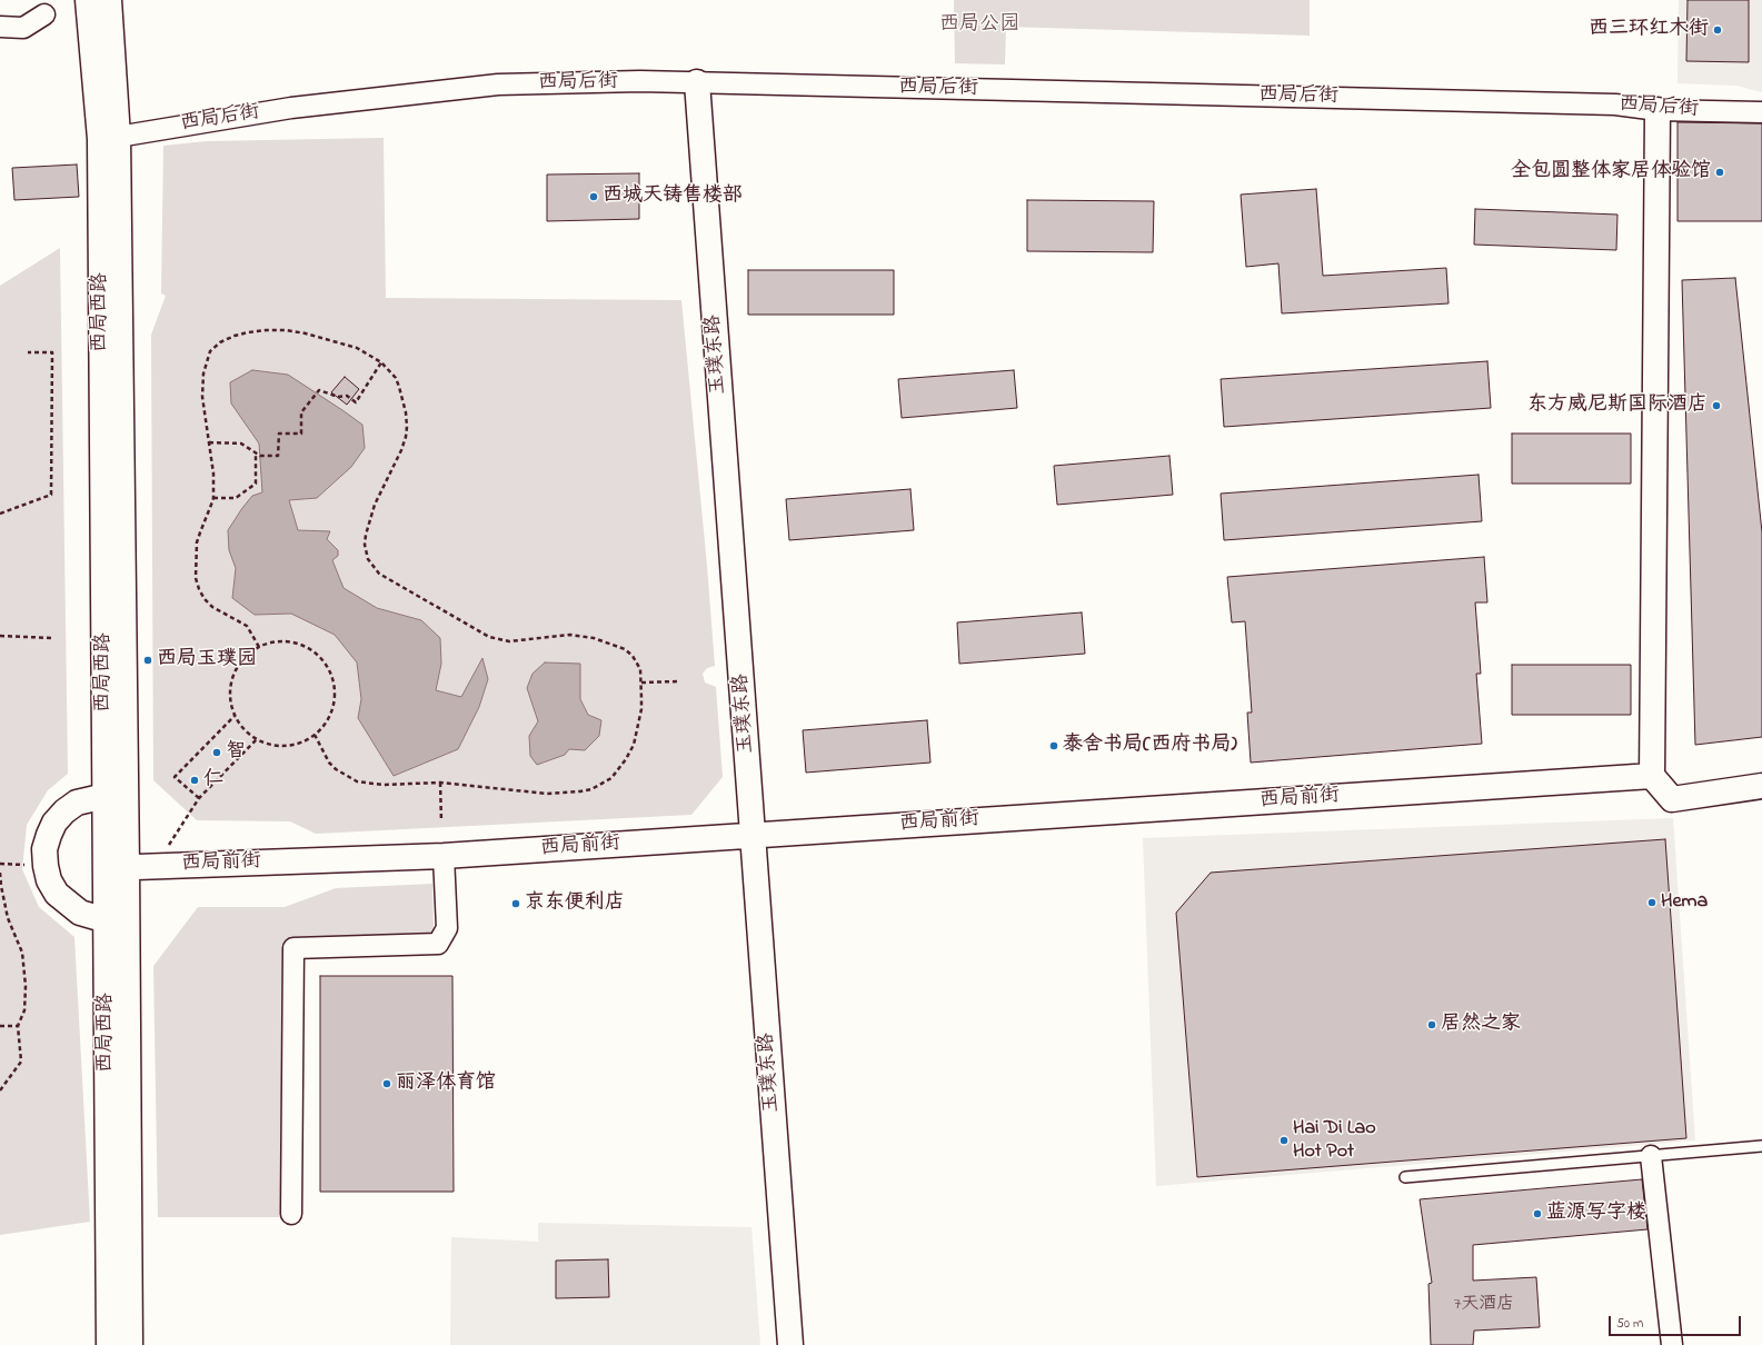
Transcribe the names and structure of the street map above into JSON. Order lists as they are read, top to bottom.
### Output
{
  "streets": {
    "street": [
      "西局后街",
      "西局西路",
      "玉璞东路",
      "西局前街"
    ]
  },
  "crossings": [
    ["西局后街", "西局西路"],
    ["西局后街", "玉璞东路"],
    ["西局西路", "西局前街"],
    ["玉璞东路", "西局前街"]
  ],
  "parks": ["西局公园"],
  "places": [
    "西三环红木街",
    "全包圆整体家居体验馆",
    "西城天铸售楼部",
    "东方威尼斯国际酒店",
    "西局玉璞园",
    "泰舍书局(西府书局)",
    "智",
    "仁",
    "Hema",
    "京东便利店",
    "居然之家",
    "丽泽体育馆",
    "Hai Di Lao Hot Pot",
    "蓝源写字楼"
  ],
  "house_numbers": ["7天酒店"],
  "scale_bar": "50 m"
}
